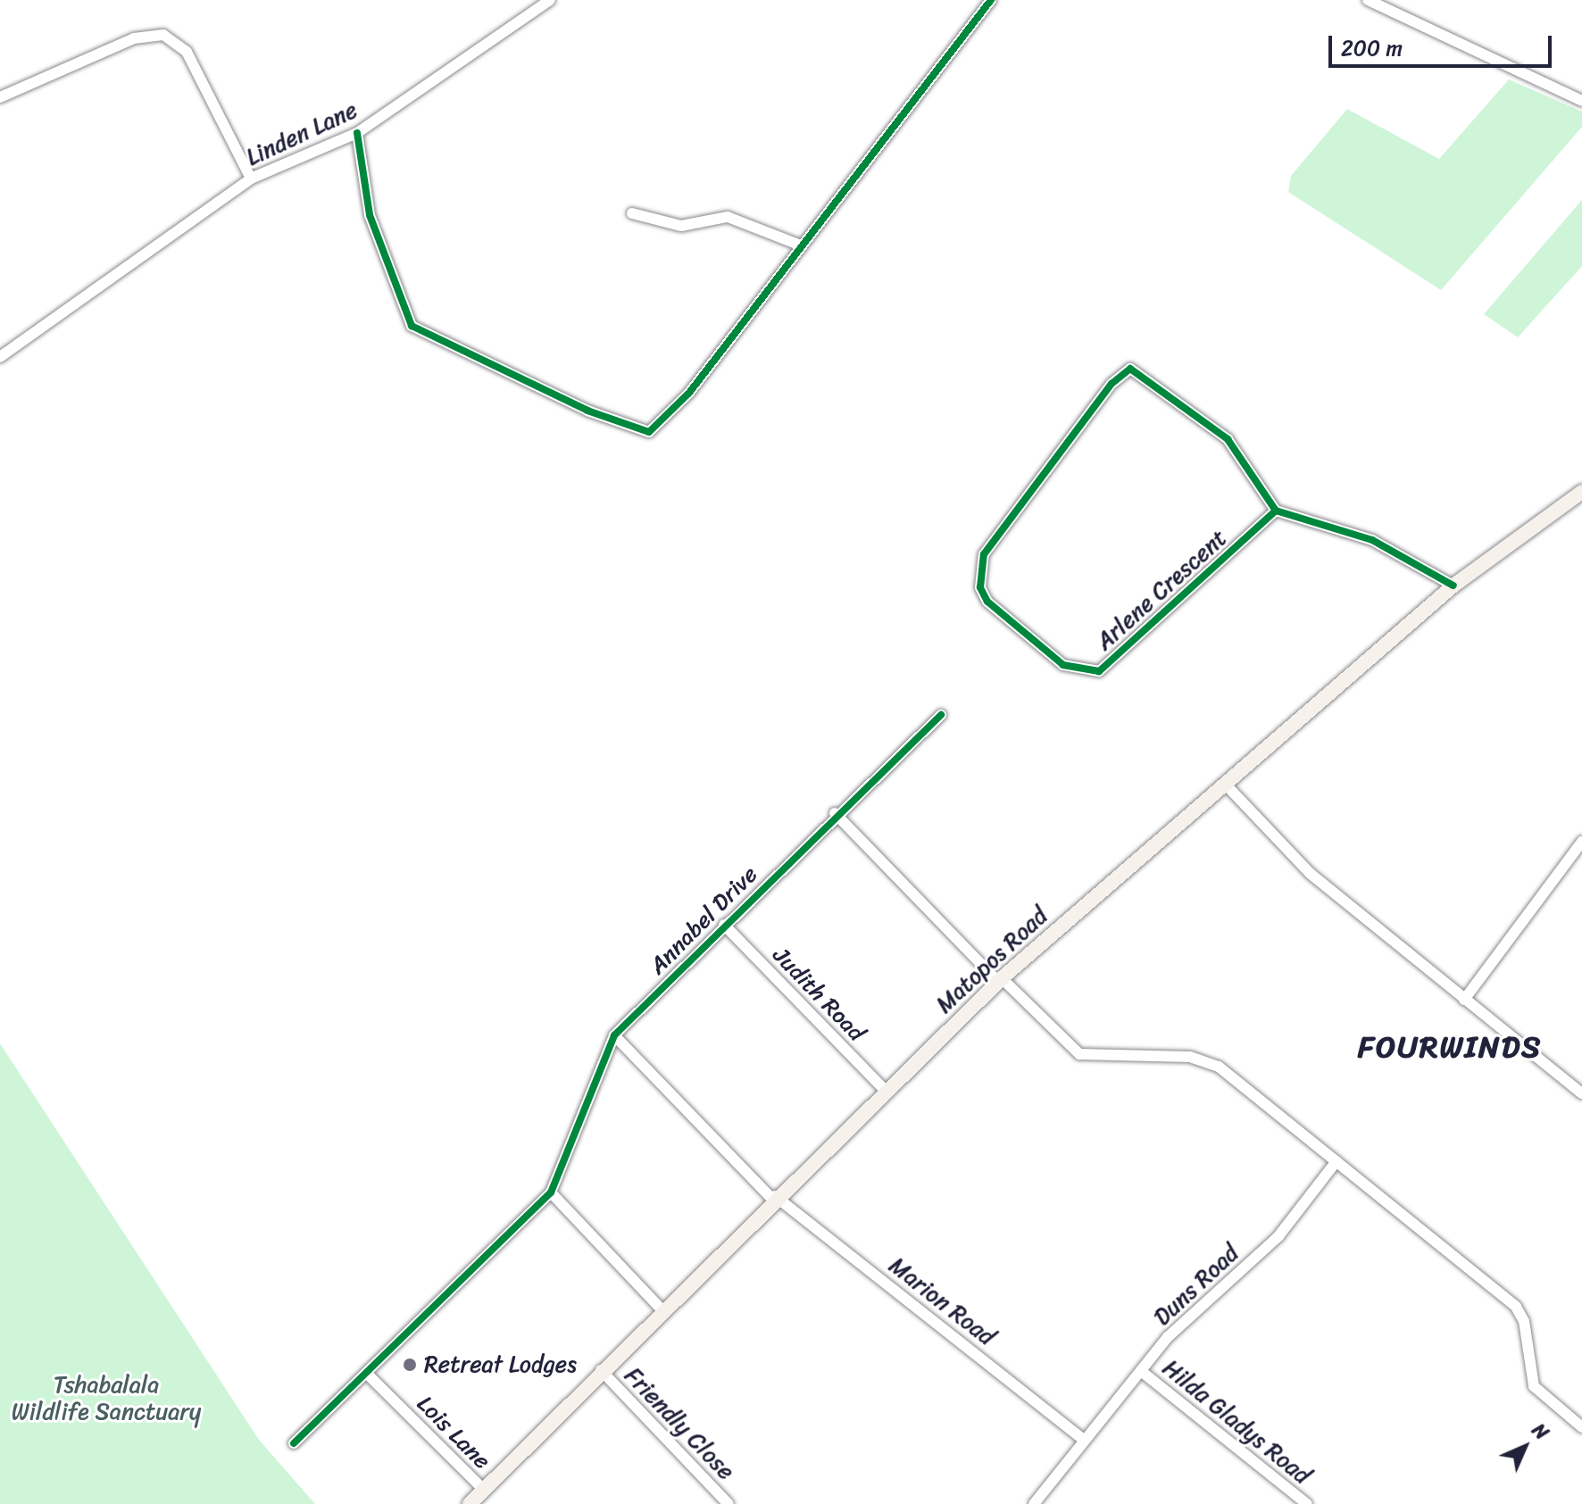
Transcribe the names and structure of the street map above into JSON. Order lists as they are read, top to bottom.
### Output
{
  "streets": {
    "main road": ["Matopos Road"],
    "street": [
      "Linden Lane",
      "Arlene Crescent",
      "Annabel Drive",
      "Judith Road",
      "Duns Road",
      "Marion Road",
      "Hilda Gladys Road",
      "Friendly Close",
      "Lois Lane"
    ]
  },
  "crossings": [
    ["Annabel Drive", "Judith Road"],
    ["Annabel Drive", "Marion Road"],
    ["Matopos Road", "Judith Road"],
    ["Matopos Road", "Marion Road"],
    ["Matopos Road", "Friendly Close"],
    ["Matopos Road", "Lois Lane"],
    ["Duns Road", "Marion Road"],
    ["Duns Road", "Hilda Gladys Road"]
  ],
  "districts": ["FOURWINDS"],
  "parks": ["Tshabalala Wildlife Sanctuary"],
  "places": ["Retreat Lodges"],
  "scale_bar": "200 m",
  "north": "top right"
}
